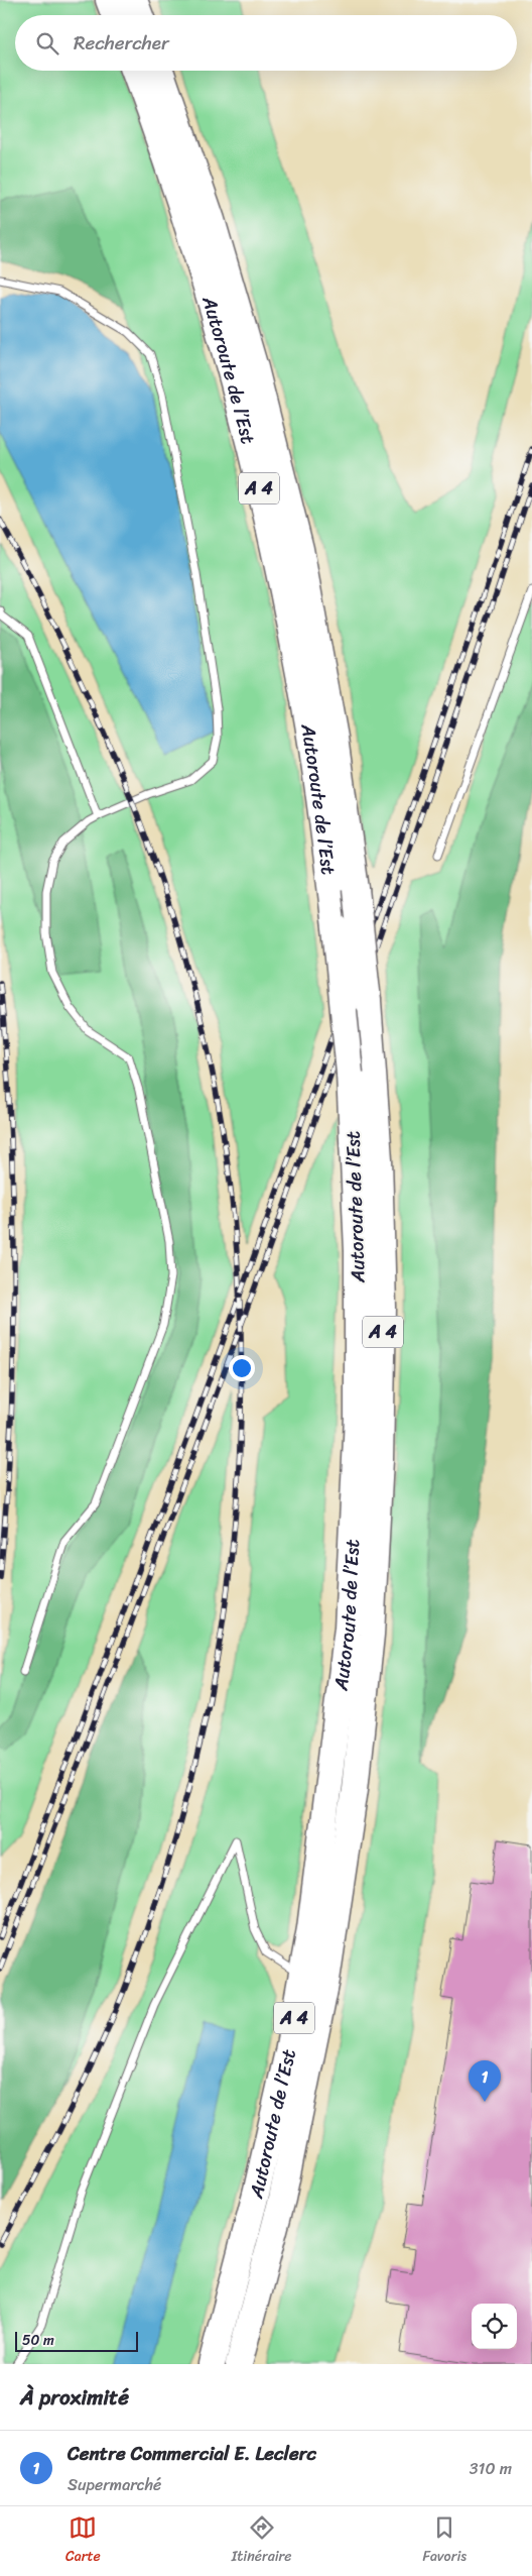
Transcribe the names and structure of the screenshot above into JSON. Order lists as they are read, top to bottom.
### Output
{
  "streets": {
    "highway": ["Autoroute de l’Est", "A 4"]
  },
  "scale_bar": "50 m",
  "page": {
    "search": "Rechercher",
    "pins": "1",
    "scale": "50 m",
    "heading": "À proximité",
    "list": [
      {
        "mark": "1",
        "name": "Centre Commercial E. Leclerc",
        "note": "Supermarché",
        "value": "310 m"
      }
    ],
    "nav": ["Carte", "Itinéraire", "Favoris"]
  }
}
